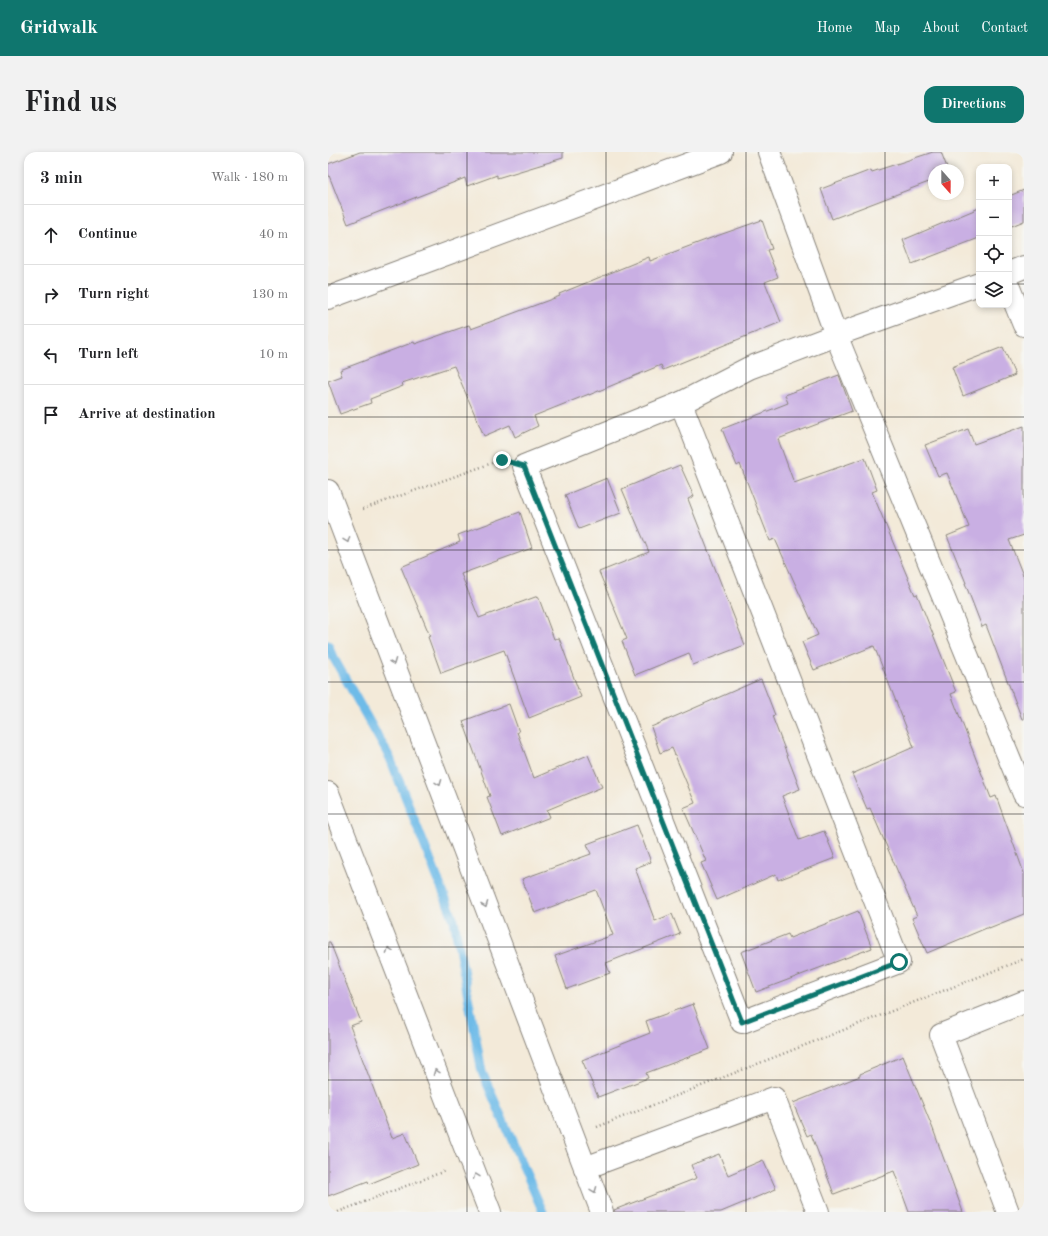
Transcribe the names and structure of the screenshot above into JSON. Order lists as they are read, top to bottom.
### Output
{
  "north": "bottom",
  "page": {
    "header": "Gridwalk",
    "nav": [
      "Home",
      "Map",
      "About",
      "Contact"
    ],
    "buttons": "Directions",
    "title": "Find us",
    "heading": ["3 min", "Walk · 180 m"],
    "map_buttons": ["+", "−"],
    "list": [
      ["Continue", "40 m"],
      ["Turn right", "130 m"],
      ["Turn left", "10 m"],
      "Arrive at destination"
    ]
  }
}
